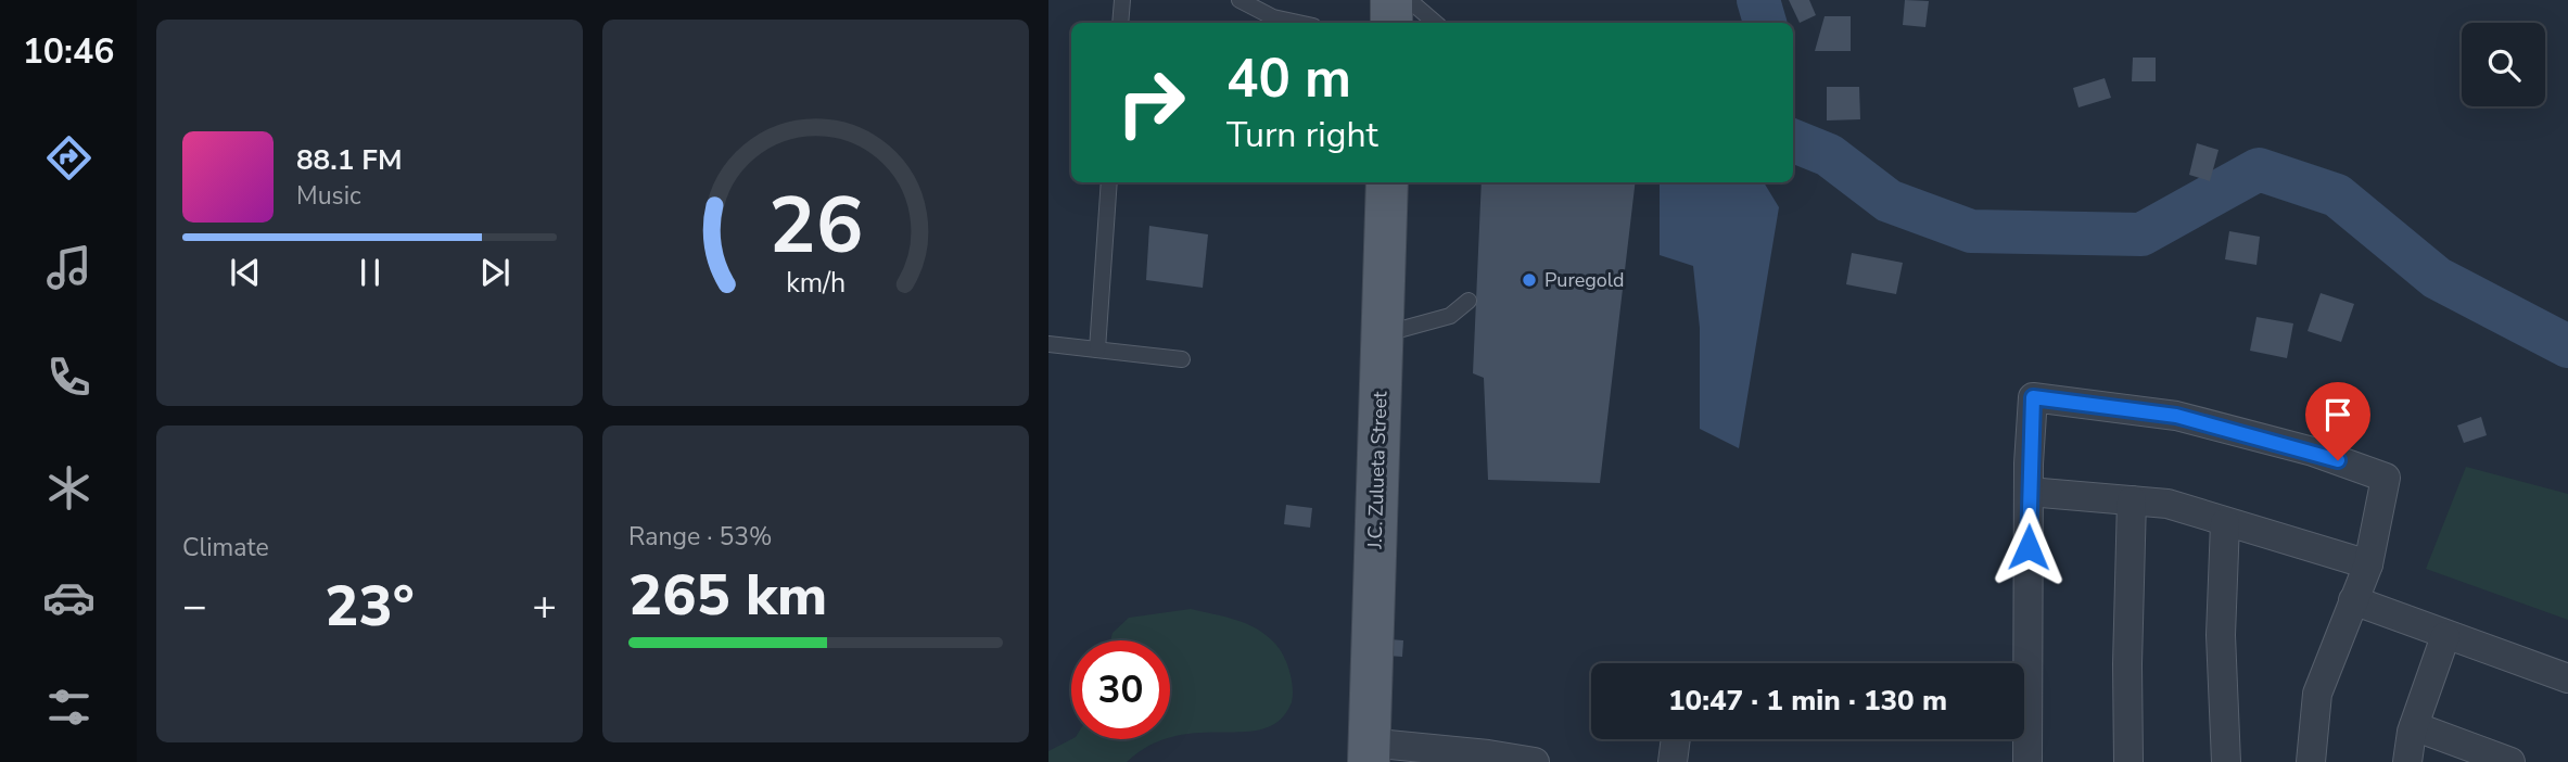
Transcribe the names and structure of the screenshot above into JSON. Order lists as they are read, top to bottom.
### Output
{
  "streets": {
    "main road": ["J.C. Zulueta Street"]
  },
  "places": ["Puregold"],
  "page": {
    "tabs": "10:46",
    "turn": ["40 m", "Turn right"],
    "song": ["88.1 FM", "Music"],
    "tile": [
      "Climate",
      ["Range · 53%", "265 km"]
    ],
    "heat": ["−", "23°", "+"],
    "limit": "30",
    "trip": "10:47 · 1 min · 130 m",
    "gauge": ["26", "km/h"]
  }
}
